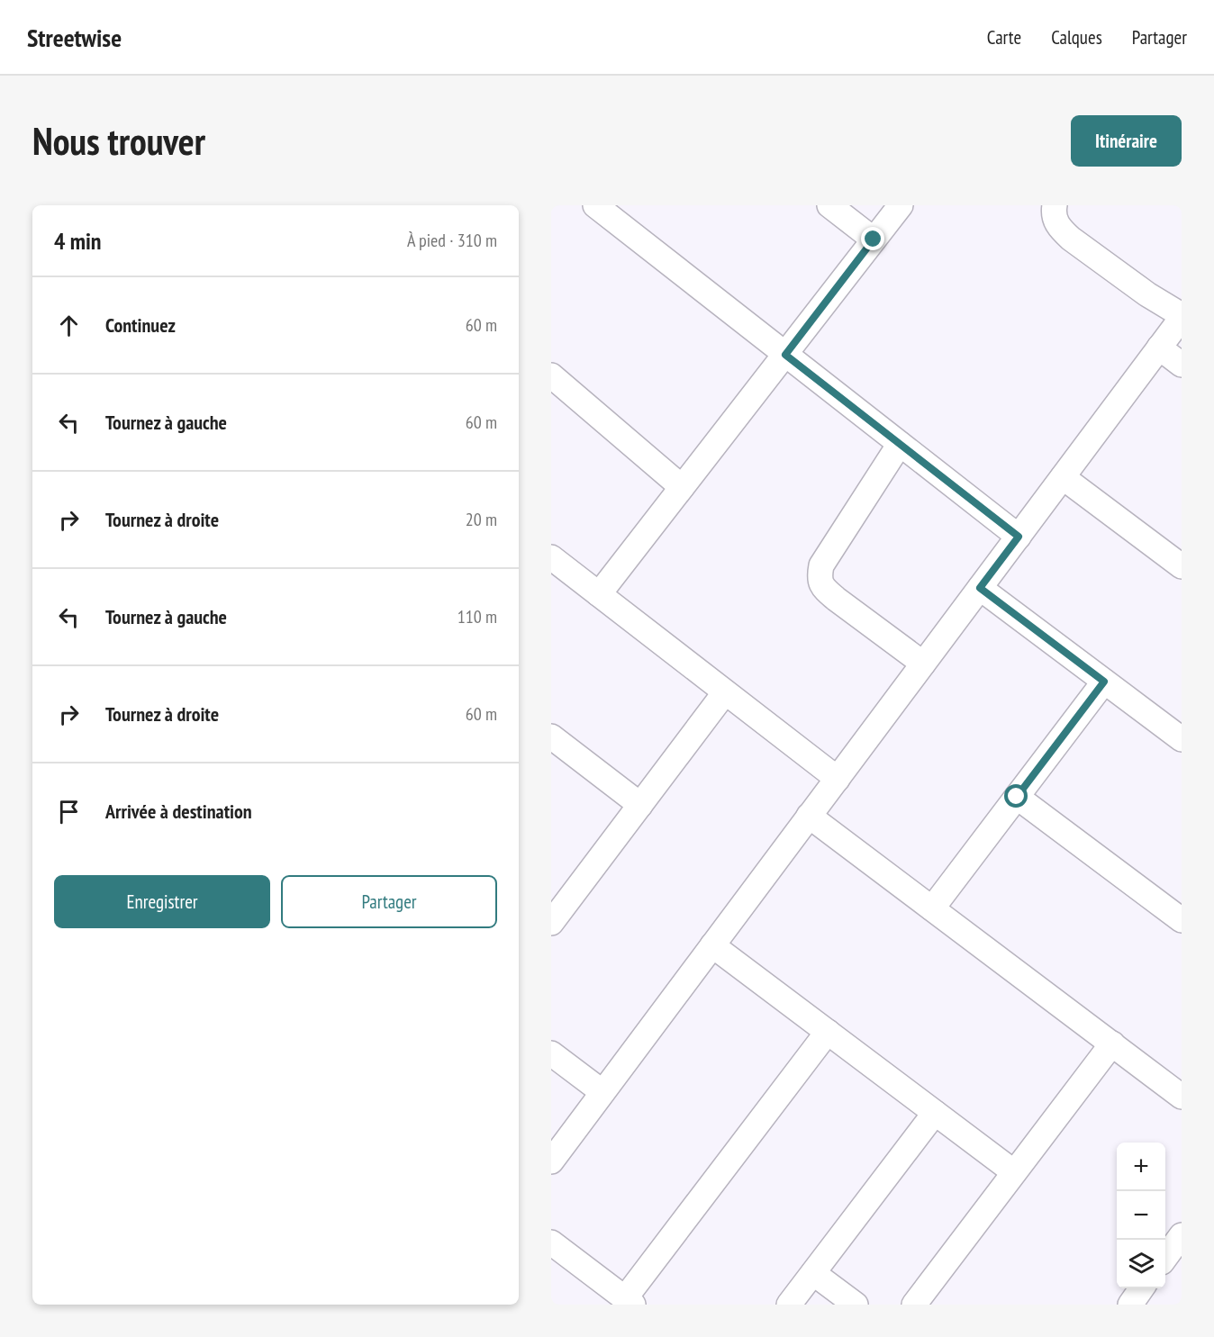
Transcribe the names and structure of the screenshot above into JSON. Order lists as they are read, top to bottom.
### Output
{
  "page": {
    "header": "Streetwise",
    "nav": ["Carte", "Calques", "Partager"],
    "buttons": [
      "Itinéraire",
      ["Enregistrer", "Partager"]
    ],
    "title": "Nous trouver",
    "heading": ["4 min", "À pied · 310 m"],
    "list": [
      ["Continuez", "60 m"],
      ["Tournez à gauche", "60 m"],
      ["Tournez à droite", "20 m"],
      ["Tournez à gauche", "110 m"],
      ["Tournez à droite", "60 m"],
      "Arrivée à destination"
    ],
    "map_buttons": ["+", "−"]
  }
}
